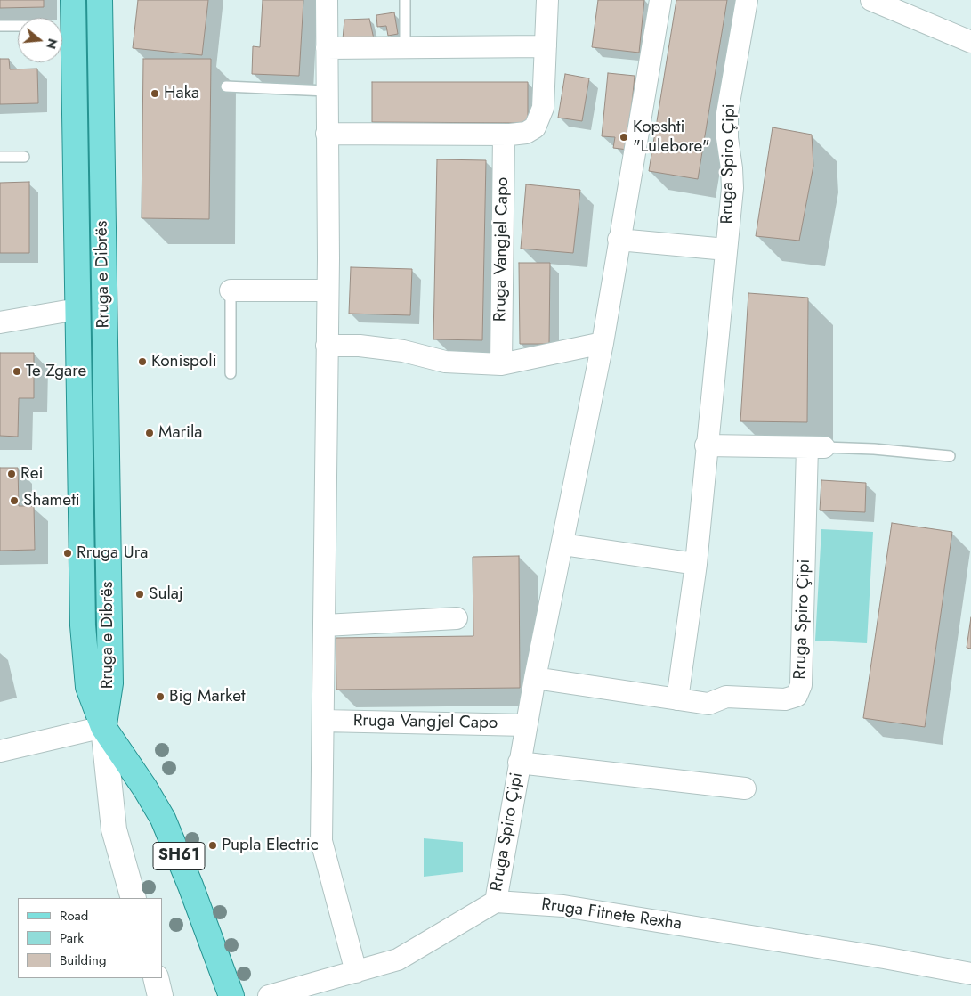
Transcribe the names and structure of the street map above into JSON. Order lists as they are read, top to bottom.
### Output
{
  "streets": {
    "main road": ["Rruga e Dibrës", "SH61"],
    "street": ["Rruga Spiro Çipi", "Rruga Vangjel Capo", "Rruga Fitnete Rexha"]
  },
  "crossings": [
    ["Rruga Spiro Çipi", "Rruga Vangjel Capo"],
    ["Rruga Spiro Çipi", "Rruga Fitnete Rexha"],
    ["Rruga e Dibrës", "SH61"]
  ],
  "places": [
    "Haka",
    "Kopshti \"Lulebore\"",
    "Konispoli",
    "Te Zgare",
    "Marila",
    "Rei",
    "Shameti",
    "Rruga Ura",
    "Sulaj",
    "Big Market",
    "Pupla Electric"
  ],
  "legend": ["Road", "Park", "Building"],
  "north": "right"
}
